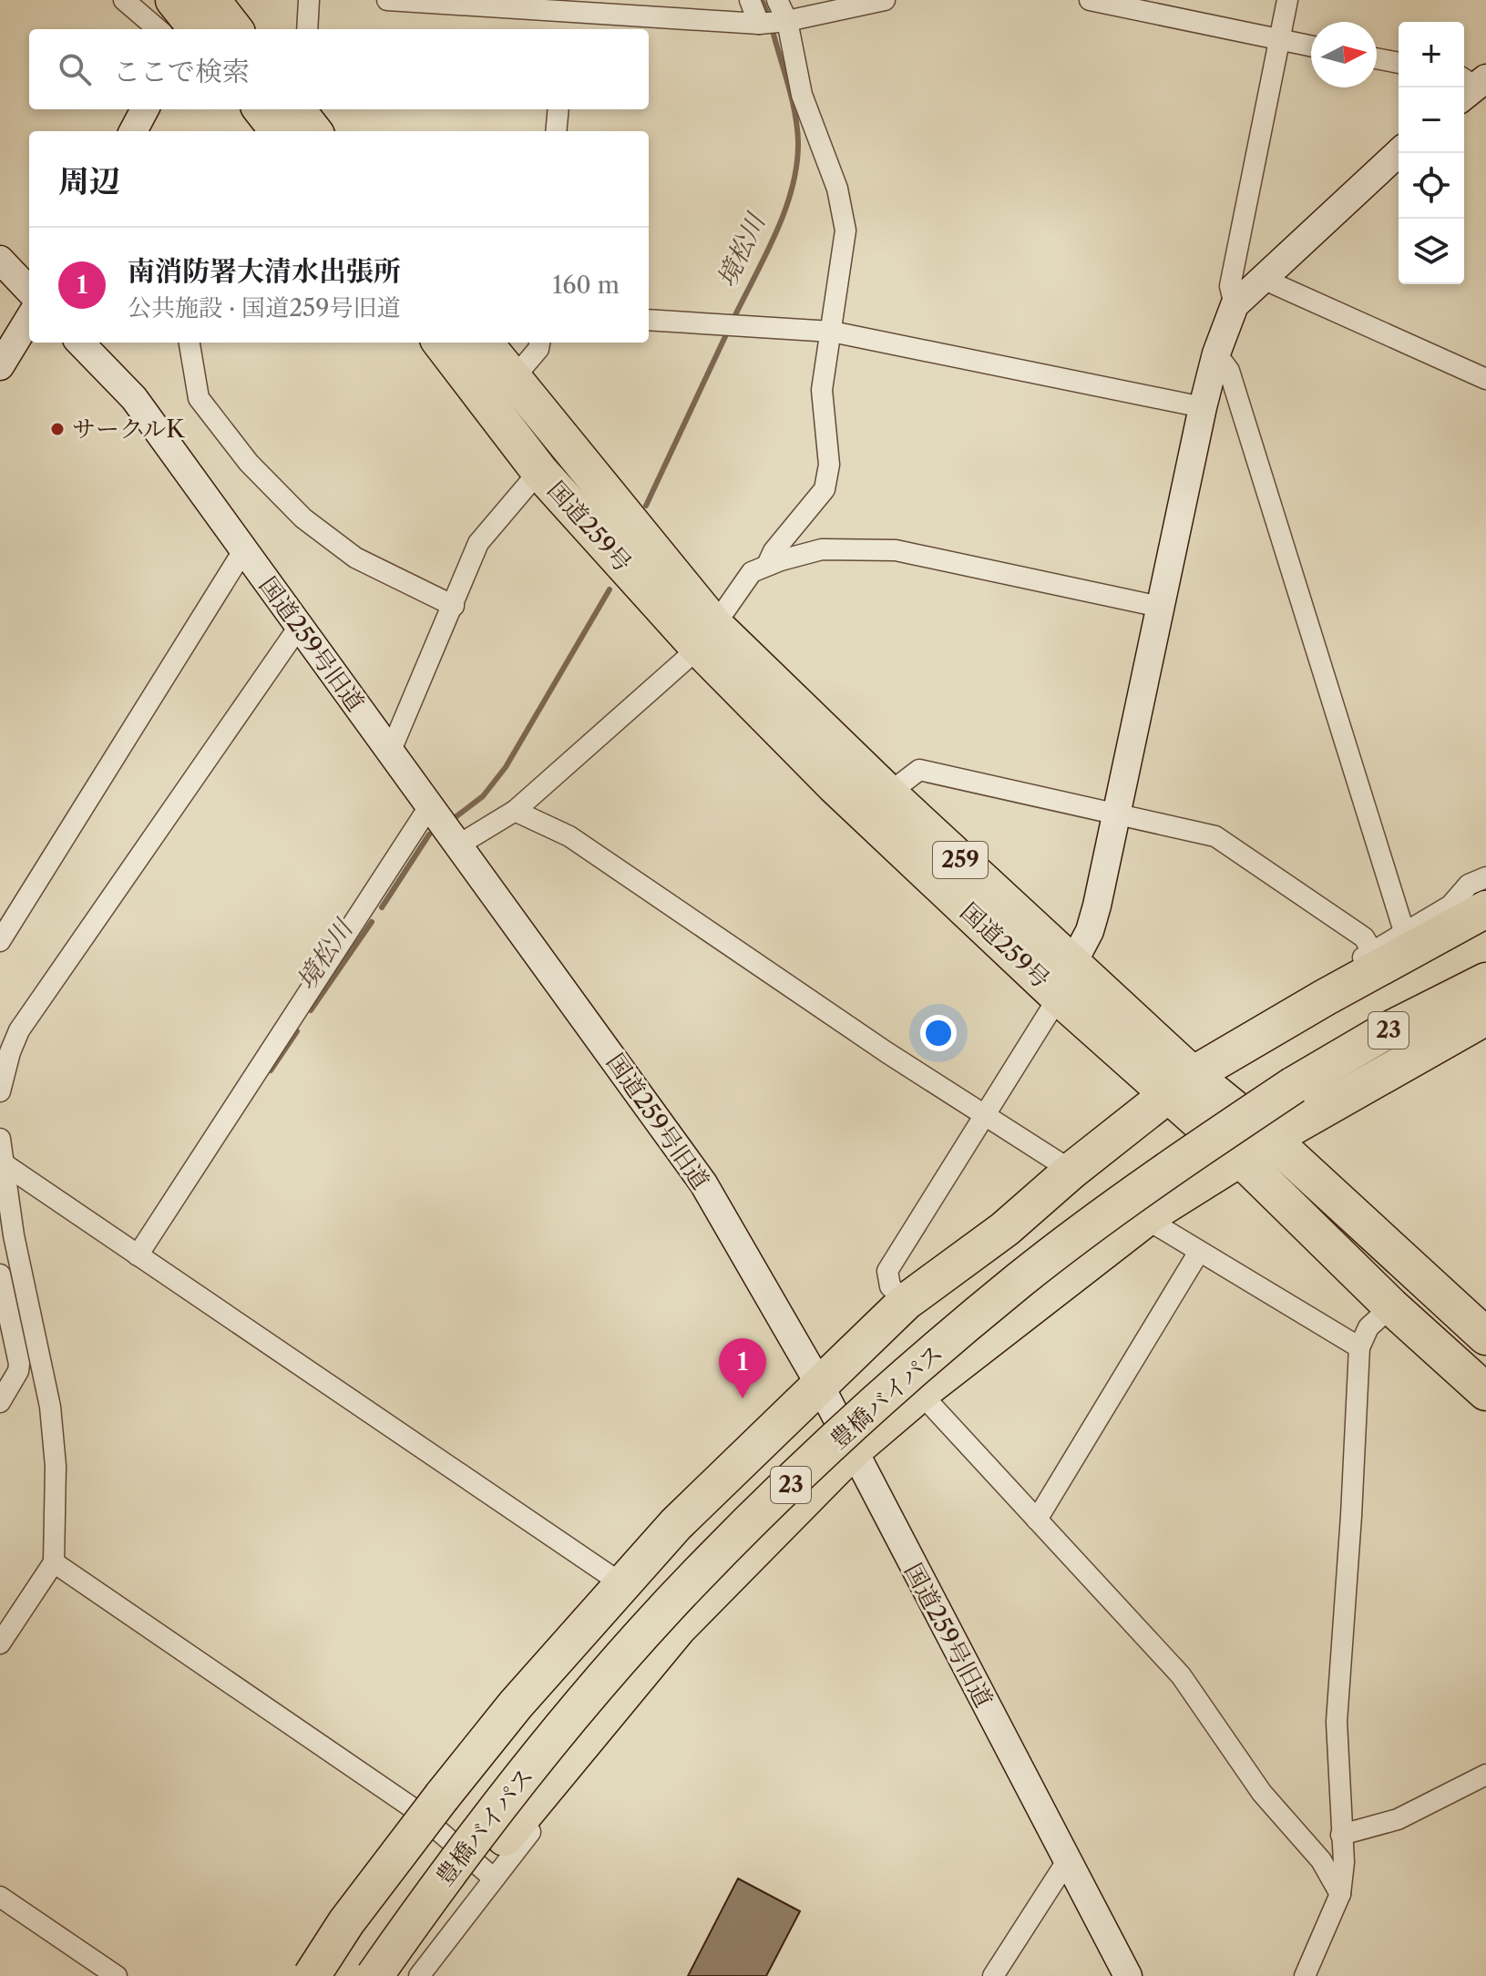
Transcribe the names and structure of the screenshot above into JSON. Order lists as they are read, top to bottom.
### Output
{
  "streets": {
    "highway": [
      "国道259号",
      "259",
      "23",
      "豊橋バイパス"
    ],
    "street": ["国道259号旧道"]
  },
  "crossings": [
    ["国道259号", "23"],
    ["国道259号旧道", "23"]
  ],
  "water": ["境松川"],
  "places": ["サークルK"],
  "north": "right",
  "page": {
    "map_buttons": ["+", "−"],
    "search": "ここで検索",
    "heading": "周辺",
    "list": [
      {
        "mark": "1",
        "name": "南消防署大清水出張所",
        "note": "公共施設 · 国道259号旧道",
        "value": "160 m"
      }
    ],
    "pins": "1"
  }
}
